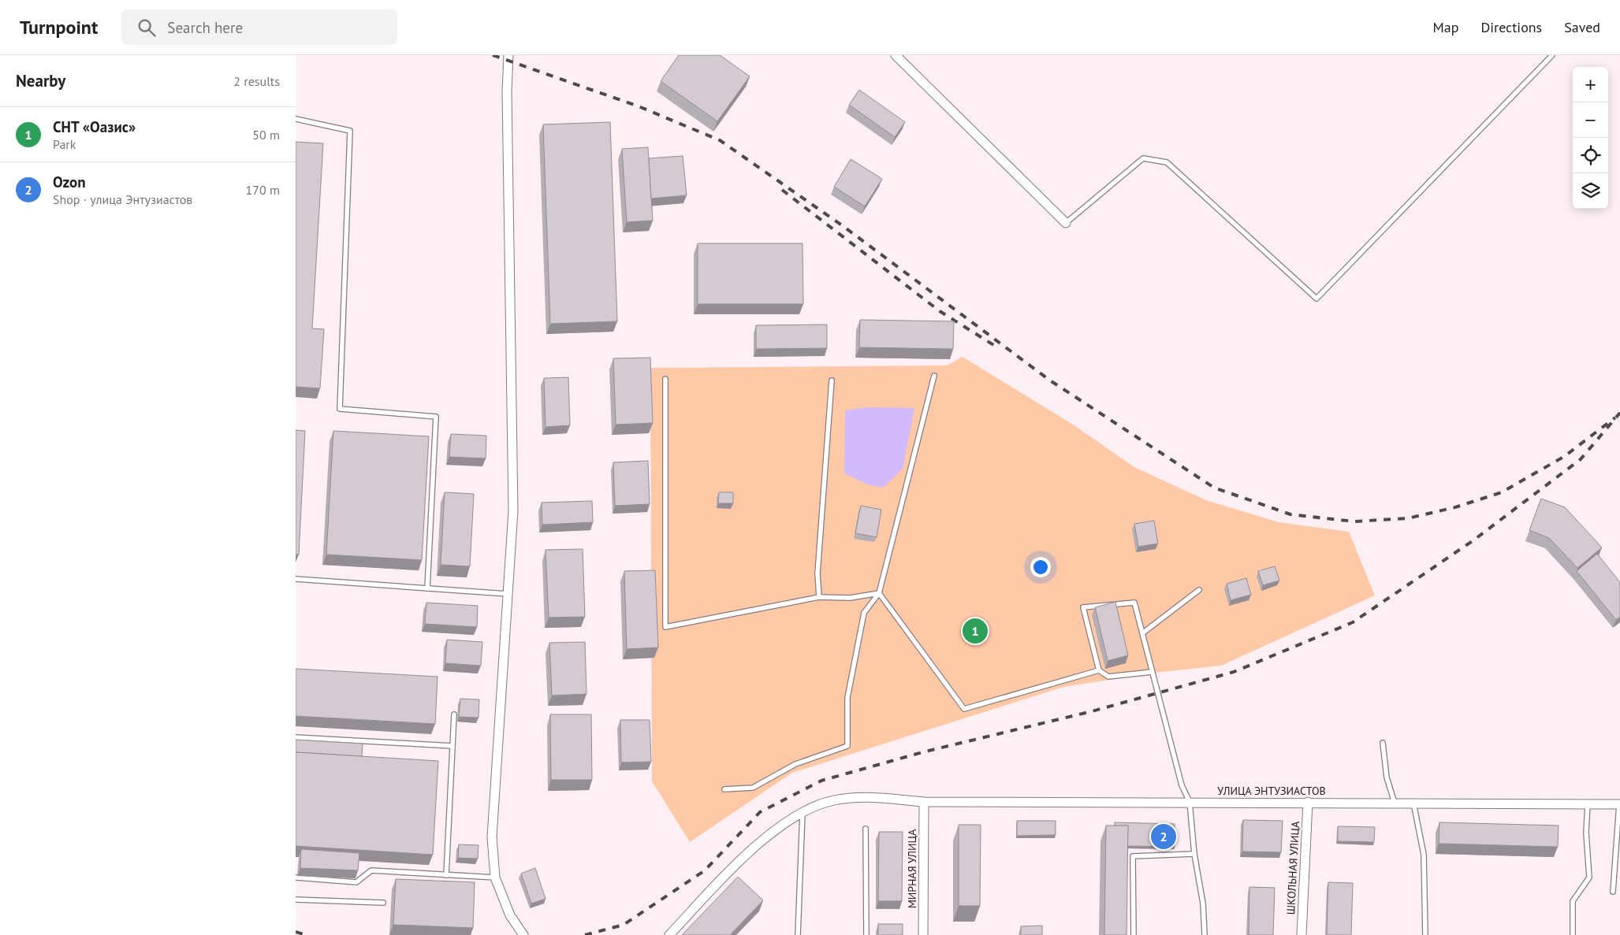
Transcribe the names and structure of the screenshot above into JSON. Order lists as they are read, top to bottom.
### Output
{
  "streets": {
    "street": ["УЛИЦА ЭНТУЗИАСТОВ", "ШКОЛЬНАЯ УЛИЦА", "МИРНАЯ УЛИЦА"]
  },
  "crossings": [
    ["УЛИЦА ЭНТУЗИАСТОВ", "ШКОЛЬНАЯ УЛИЦА"],
    ["УЛИЦА ЭНТУЗИАСТОВ", "МИРНАЯ УЛИЦА"]
  ],
  "page": {
    "header": "Turnpoint",
    "search": "Search here",
    "nav": ["Map", "Directions", "Saved"],
    "heading": ["Nearby", "2 results"],
    "map_buttons": ["+", "−"],
    "list": [
      {
        "mark": "1",
        "name": "СНТ «Оазис»",
        "note": "Park",
        "value": "50 m"
      },
      {
        "mark": "2",
        "name": "Ozon",
        "note": "Shop · улица Энтузиастов",
        "value": "170 m"
      }
    ],
    "pins": ["1", "2"]
  }
}
